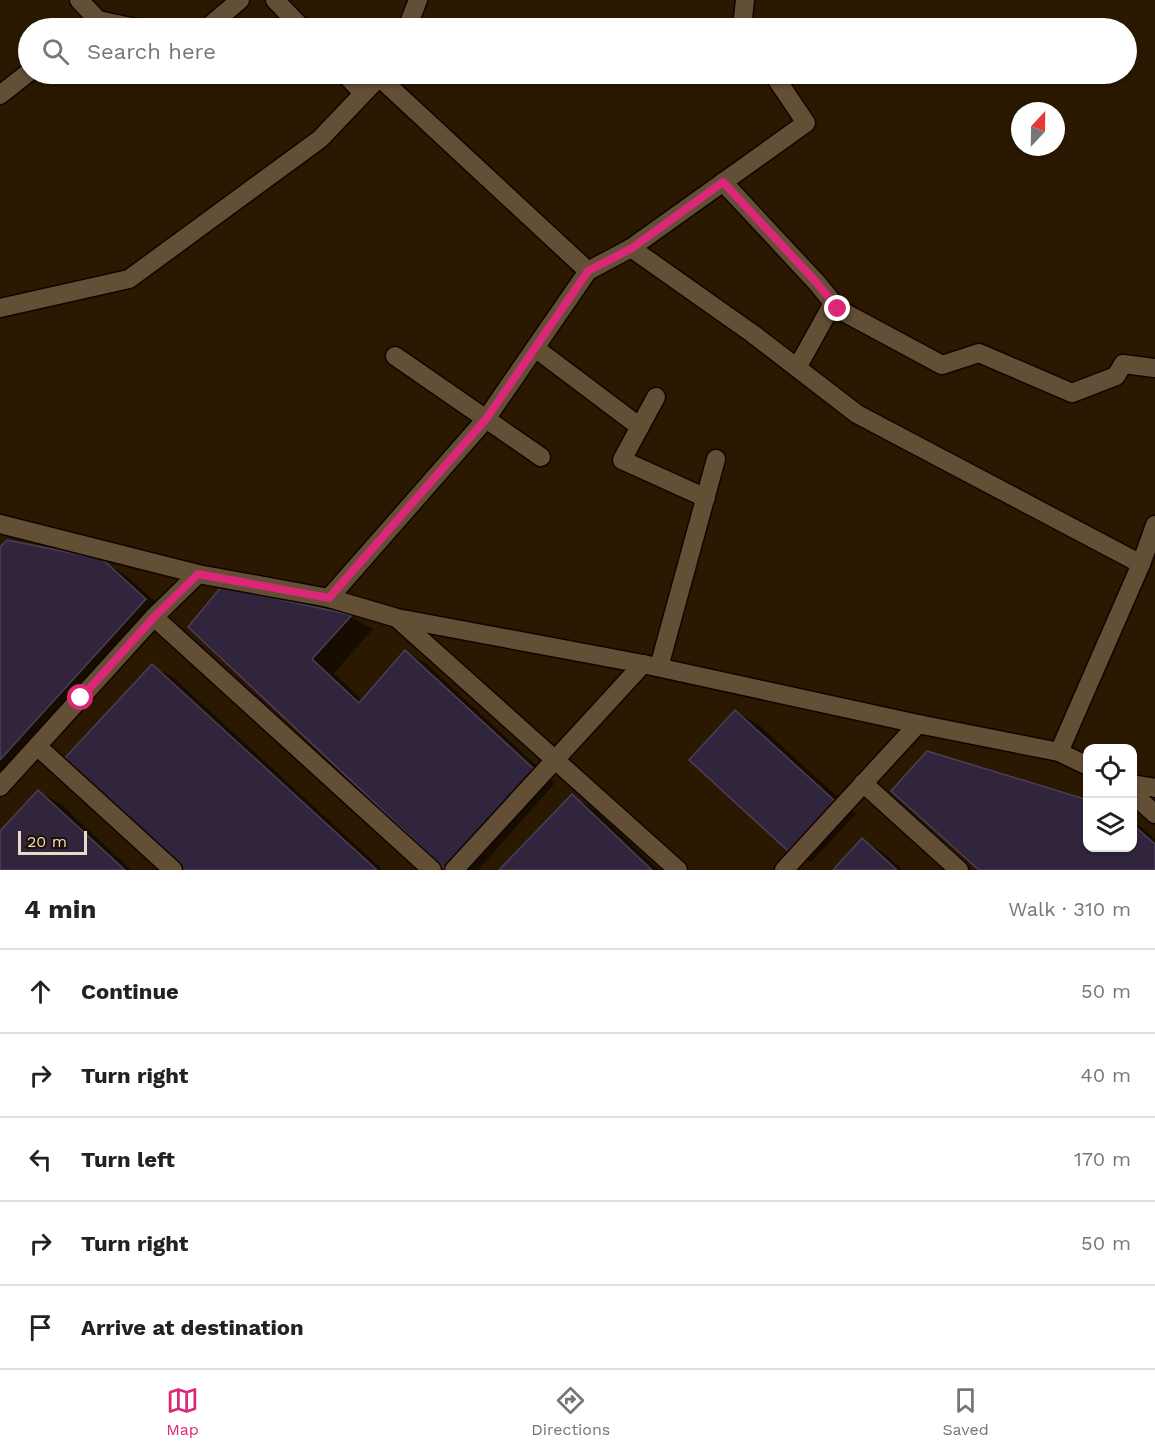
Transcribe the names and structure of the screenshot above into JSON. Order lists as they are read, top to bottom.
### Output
{
  "scale_bar": "20 m",
  "north": "top",
  "page": {
    "search": "Search here",
    "scale": "20 m",
    "heading": ["4 min", "Walk · 310 m"],
    "list": [
      ["Continue", "50 m"],
      ["Turn right", "40 m"],
      ["Turn left", "170 m"],
      ["Turn right", "50 m"],
      "Arrive at destination"
    ],
    "nav": ["Map", "Directions", "Saved"]
  }
}
